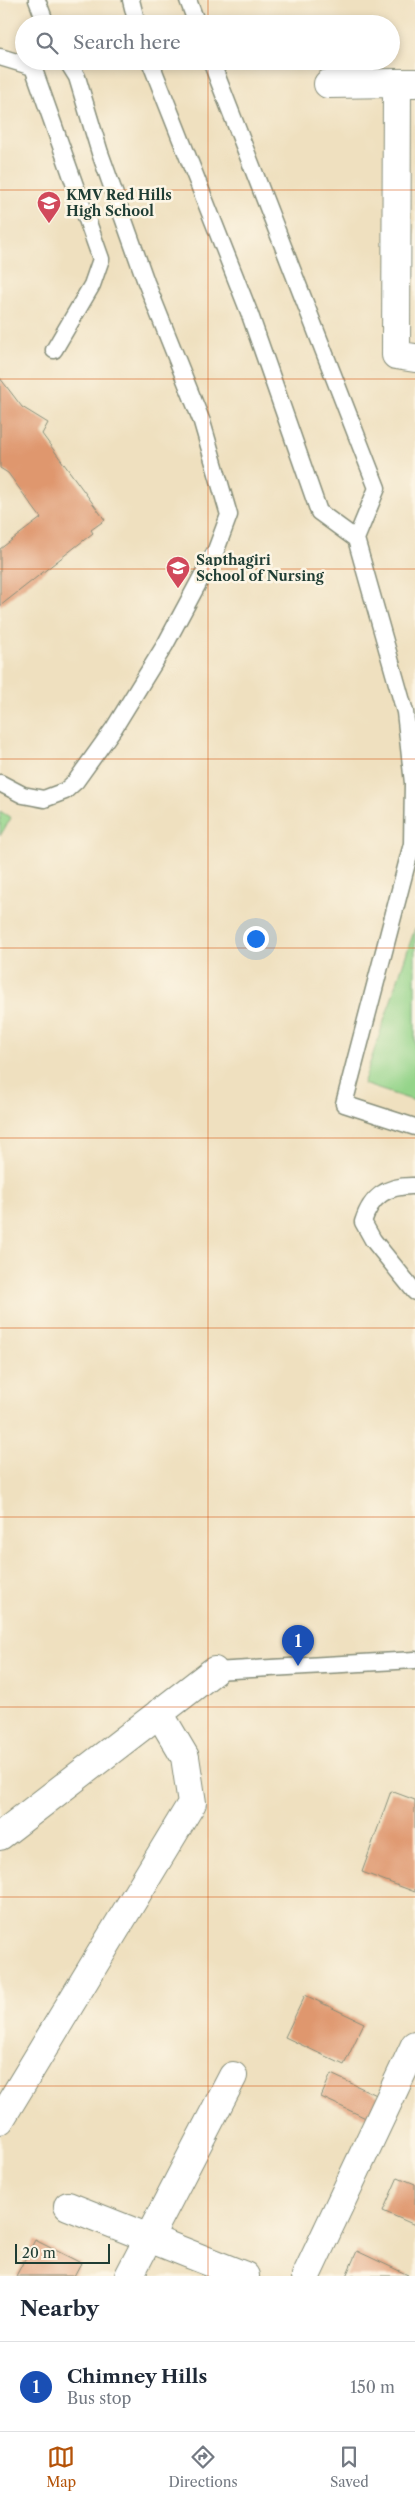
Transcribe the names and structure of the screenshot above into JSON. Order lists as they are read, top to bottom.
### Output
{
  "places": {
    "school or university": ["KMV Red Hills High School", "Sapthagiri School of Nursing"]
  },
  "scale_bar": "20 m",
  "page": {
    "search": "Search here",
    "pins": "1",
    "scale": "20 m",
    "heading": "Nearby",
    "list": [
      {
        "mark": "1",
        "name": "Chimney Hills",
        "note": "Bus stop",
        "value": "150 m"
      }
    ],
    "nav": ["Map", "Directions", "Saved"]
  }
}
